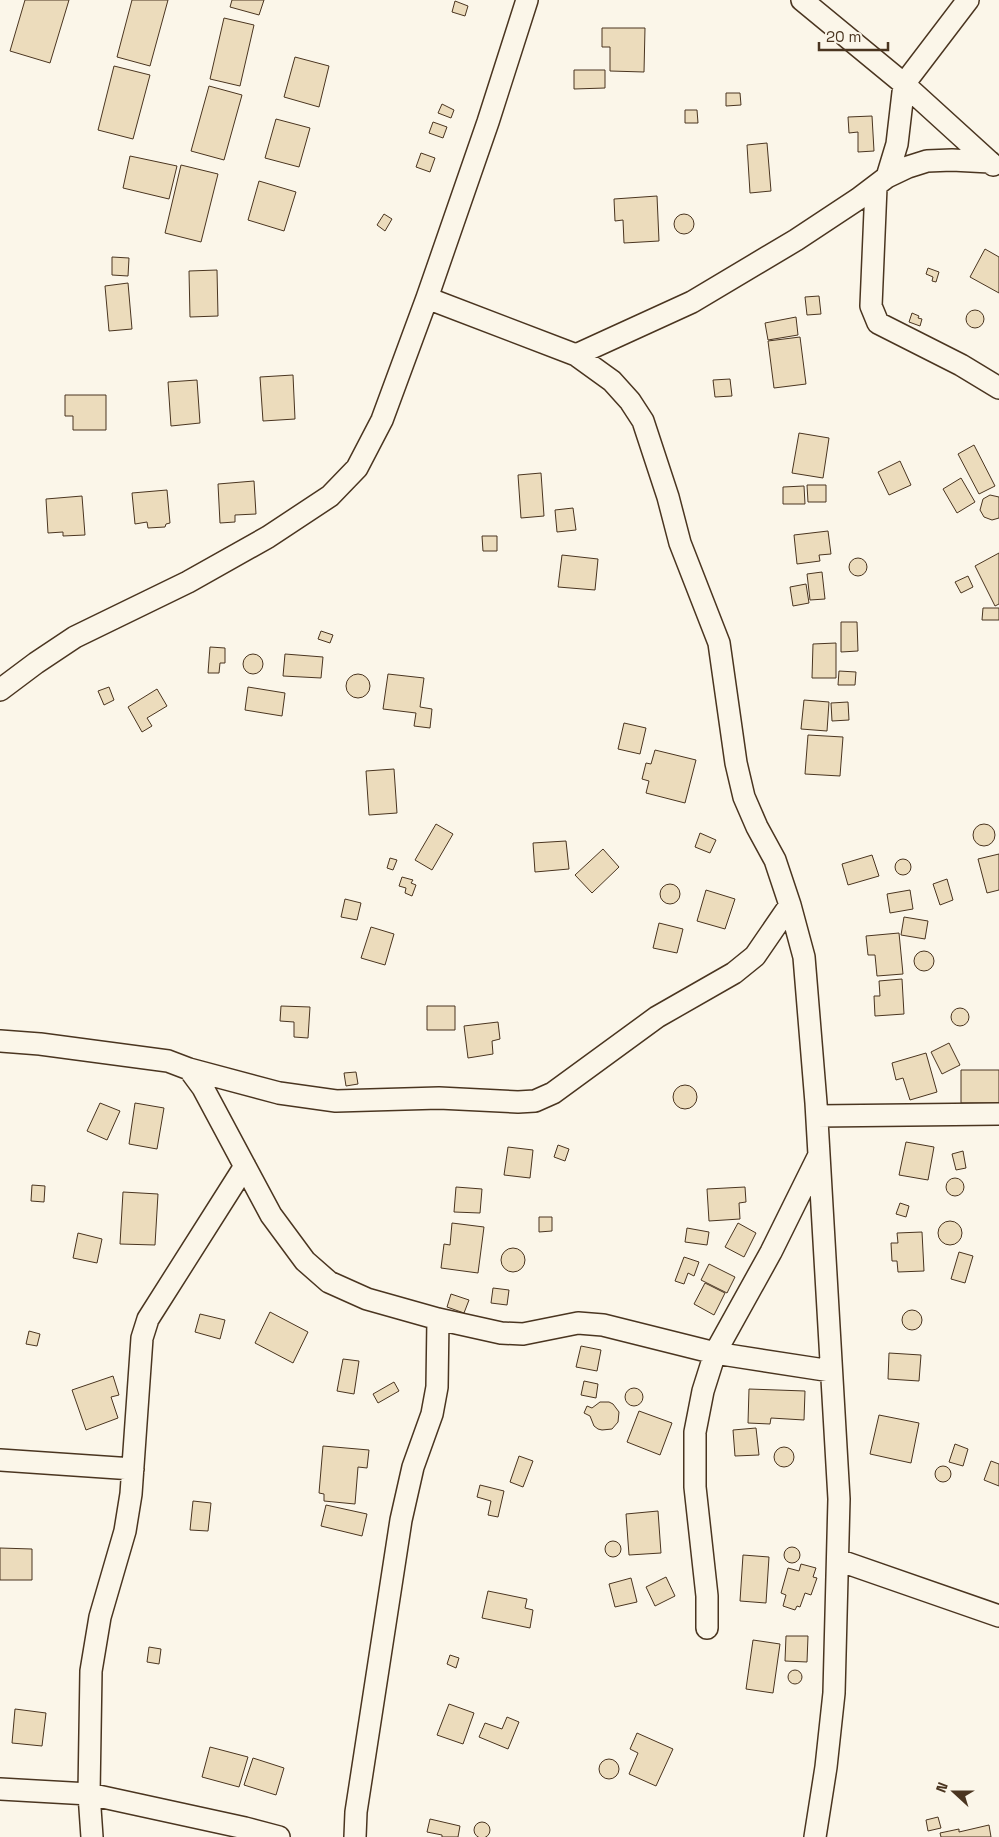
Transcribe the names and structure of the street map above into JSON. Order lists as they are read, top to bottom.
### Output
{
  "scale_bar": "20 m",
  "north": "left"
}
